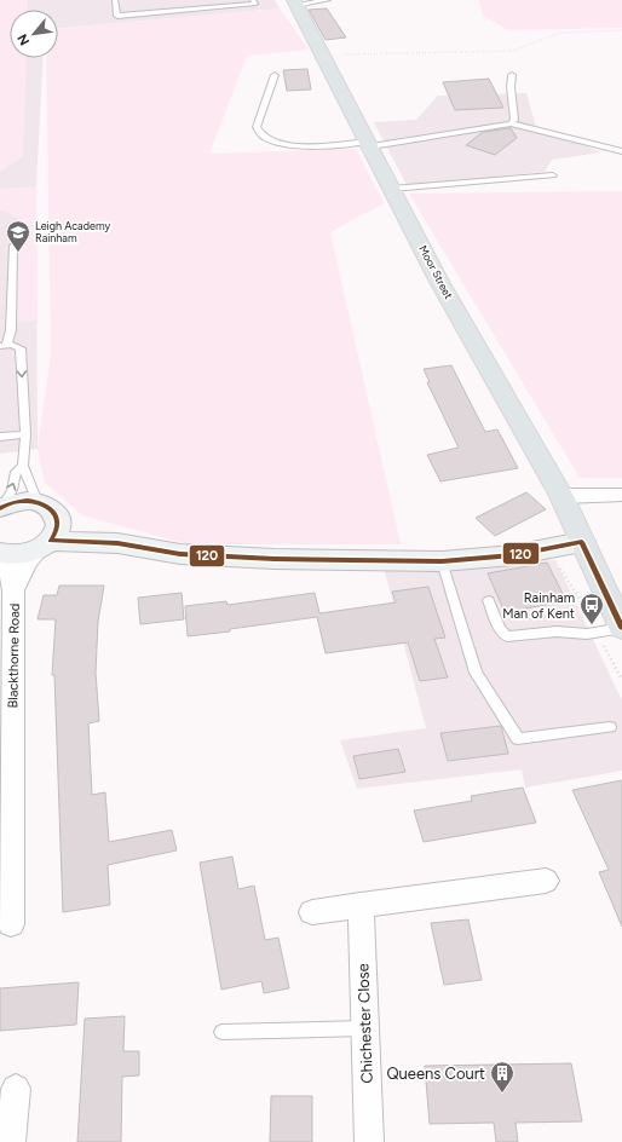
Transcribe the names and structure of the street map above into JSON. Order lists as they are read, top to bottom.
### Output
{
  "streets": {
    "main road": ["Moor Street"],
    "street": ["Blackthorne Road", "Chichester Close"]
  },
  "places": {
    "school or university": ["Leigh Academy Rainham"],
    "bus stop": ["Rainham Man of Kent"],
    "building": ["Queens Court"]
  },
  "lines": ["transit line 120"],
  "north": "bottom left"
}
